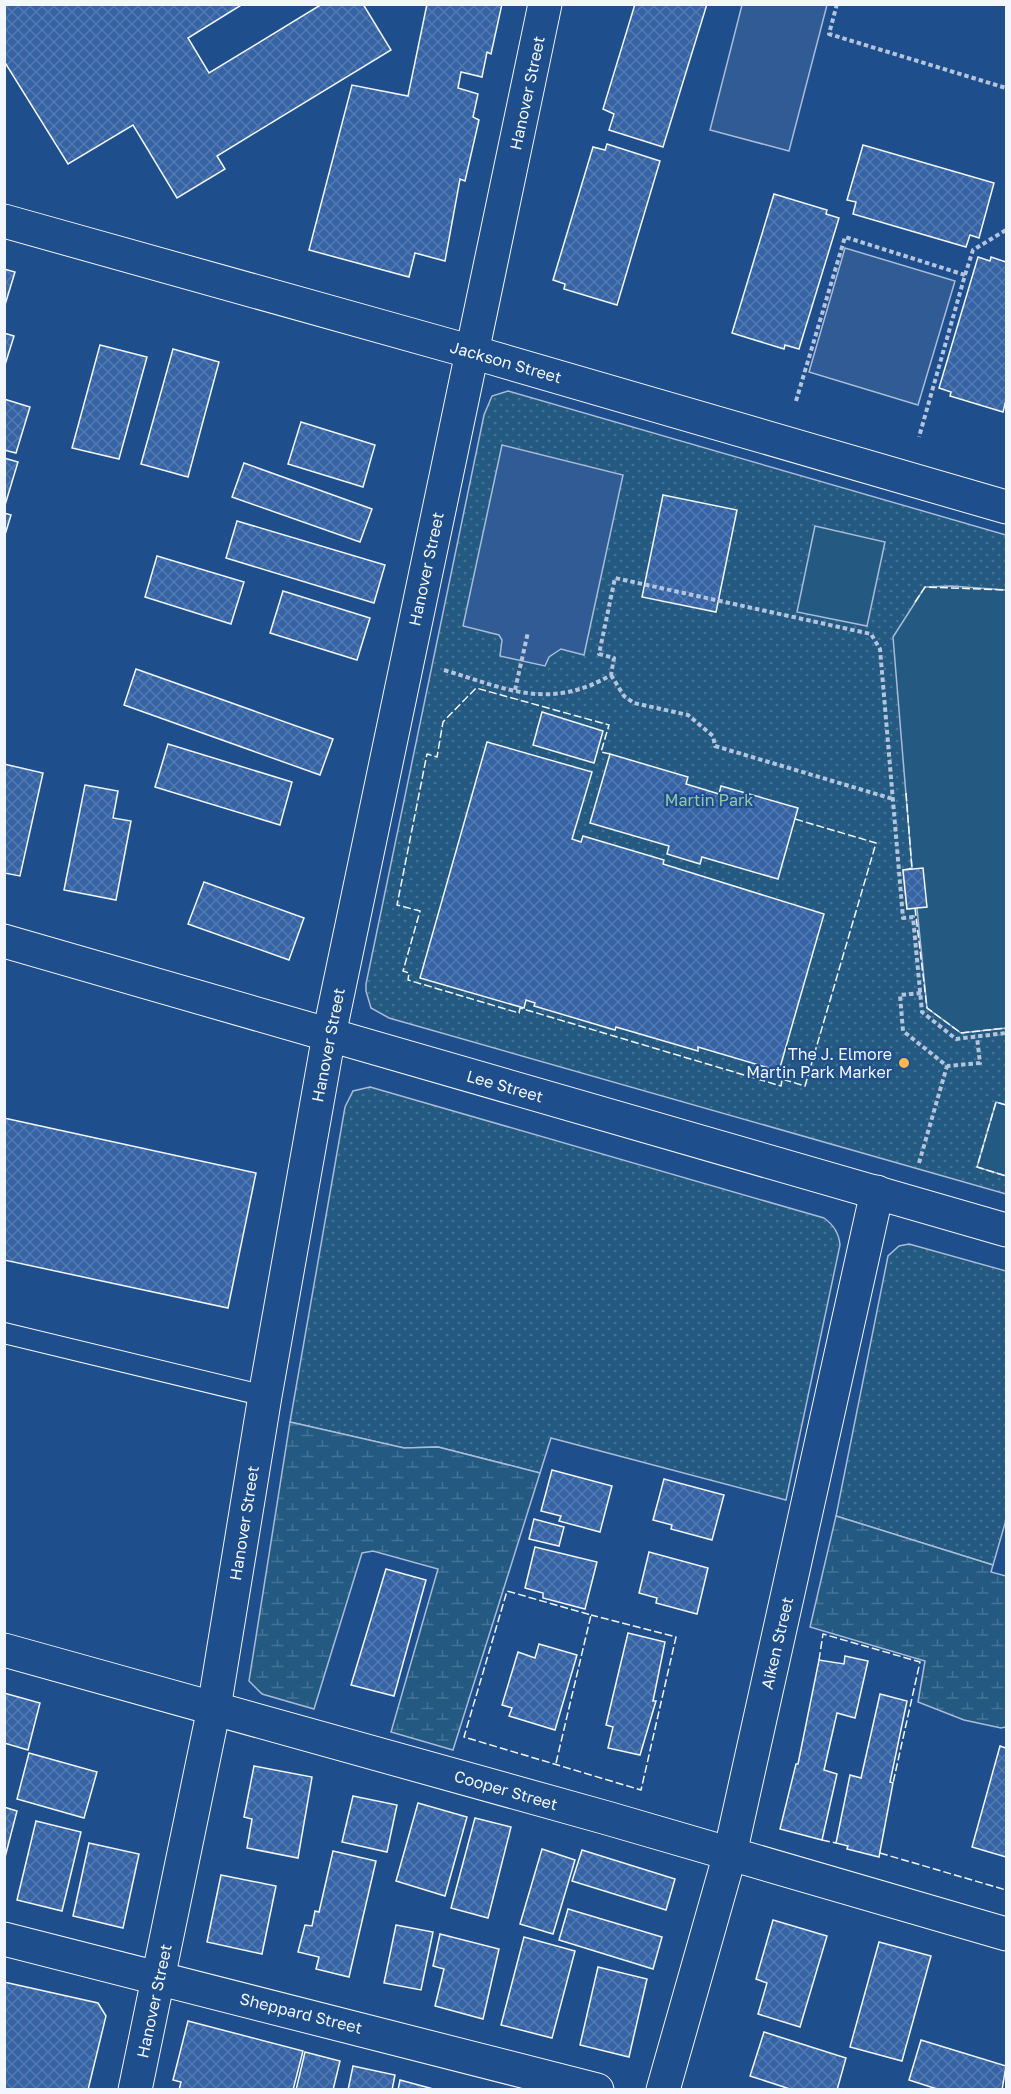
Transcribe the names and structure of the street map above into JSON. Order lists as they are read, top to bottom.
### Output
{
  "streets": {
    "street": [
      "Hanover Street",
      "Jackson Street",
      "Lee Street",
      "Aiken Street",
      "Cooper Street",
      "Sheppard Street"
    ]
  },
  "crossings": [
    ["Hanover Street", "Jackson Street"],
    ["Hanover Street", "Lee Street"],
    ["Hanover Street", "Cooper Street"],
    ["Hanover Street", "Sheppard Street"],
    ["Lee Street", "Aiken Street"],
    ["Aiken Street", "Cooper Street"]
  ],
  "parks": ["Martin Park"],
  "places": ["The J. Elmore Martin Park Marker"]
}
